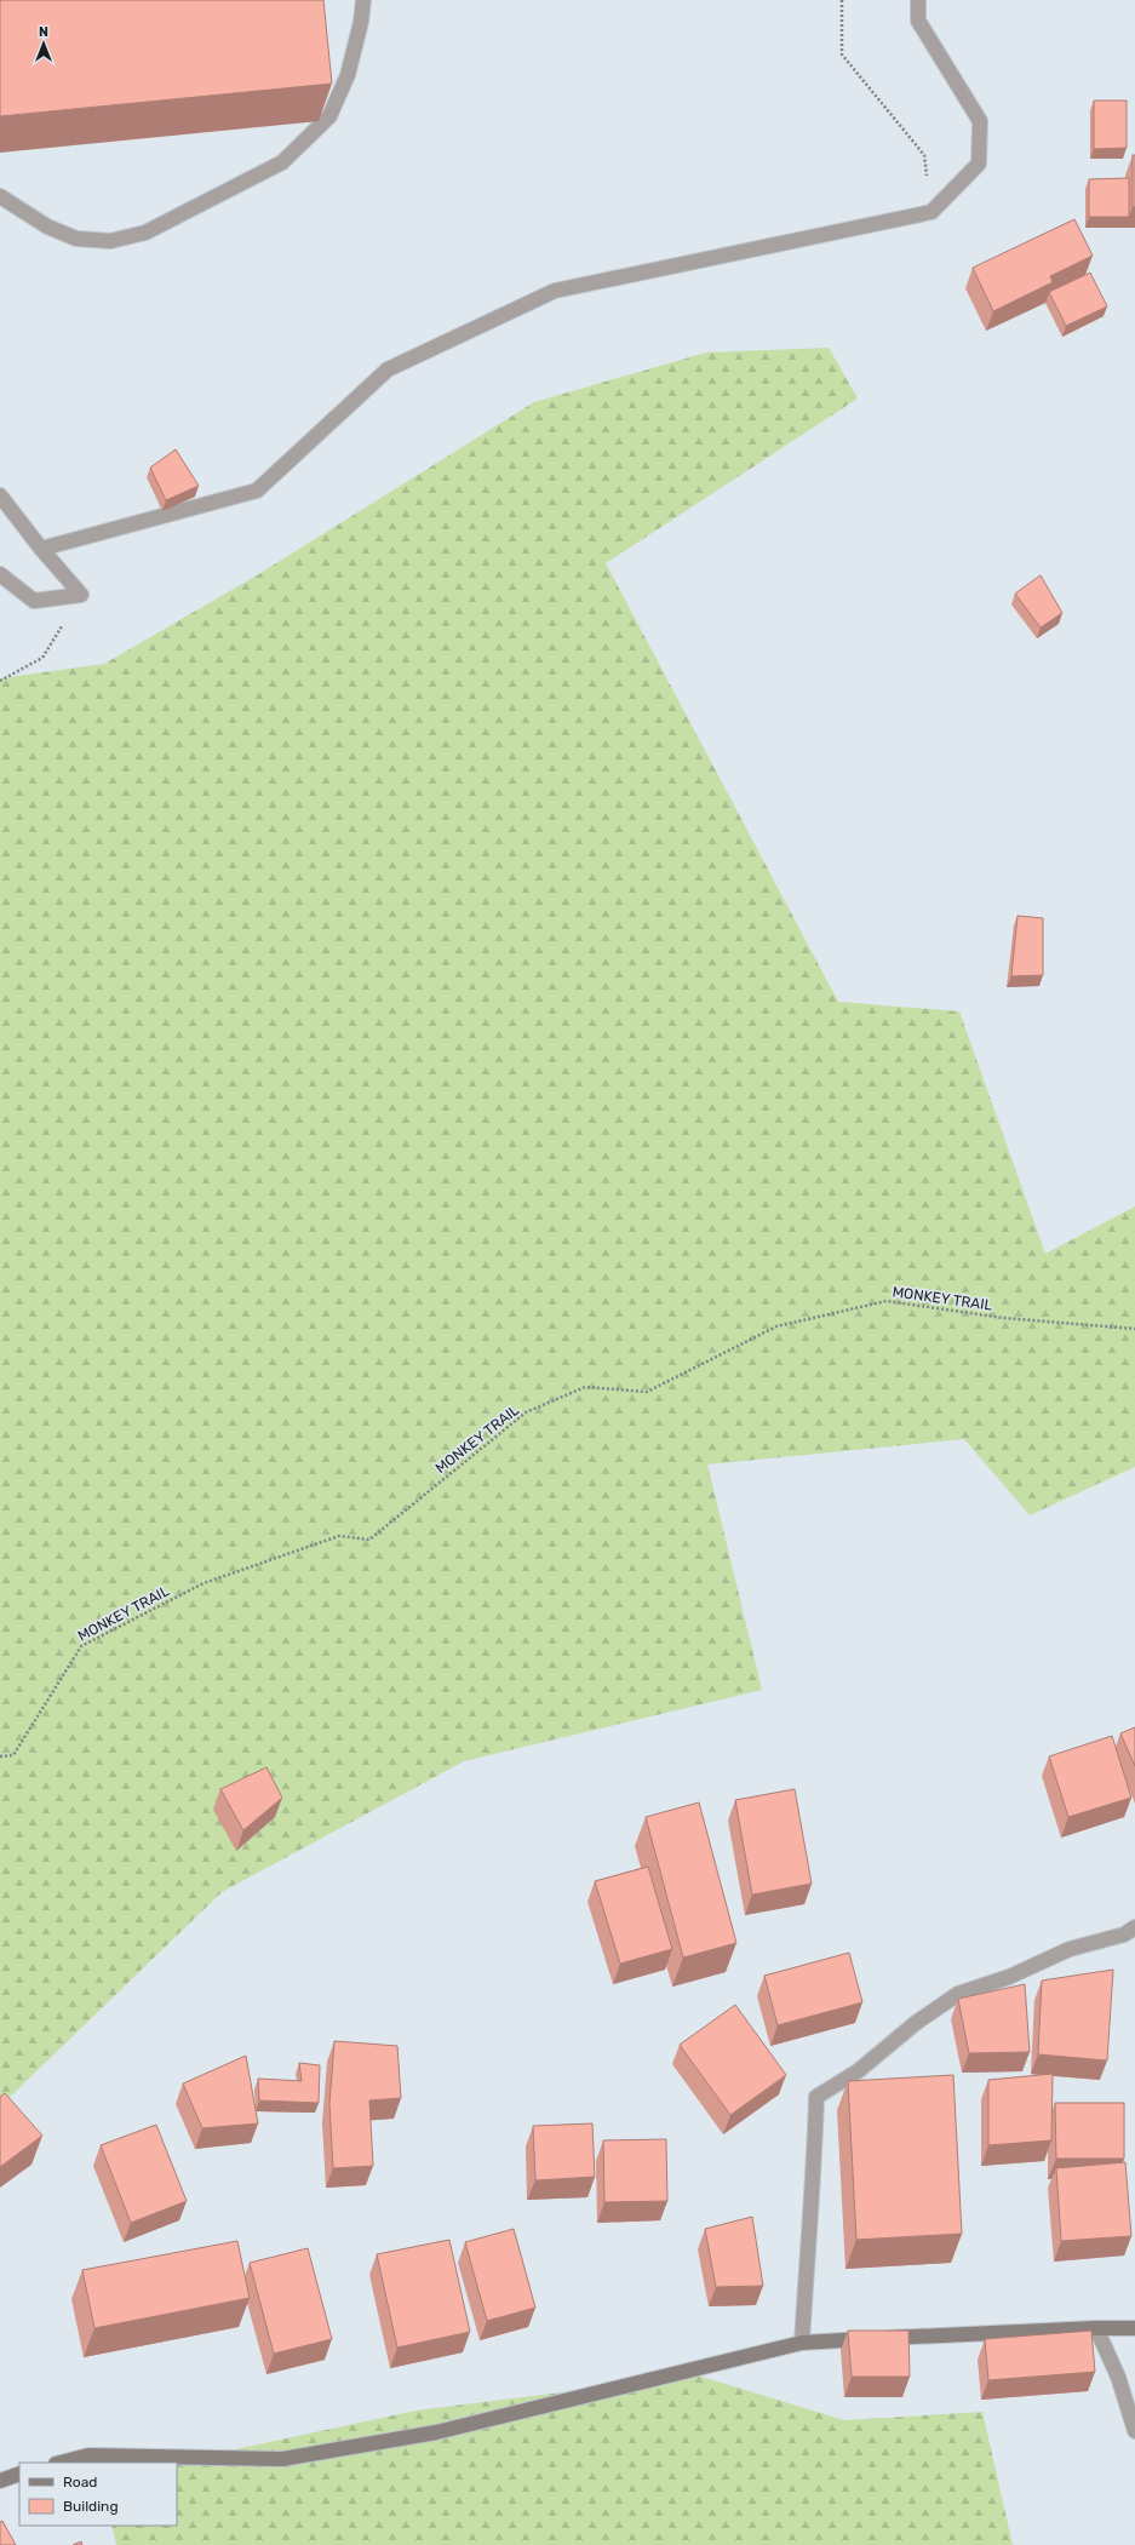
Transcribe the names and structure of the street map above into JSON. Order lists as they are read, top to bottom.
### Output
{
  "streets": {
    "path": ["MONKEY TRAIL"]
  },
  "legend": ["Road", "Building"],
  "north": "top"
}
